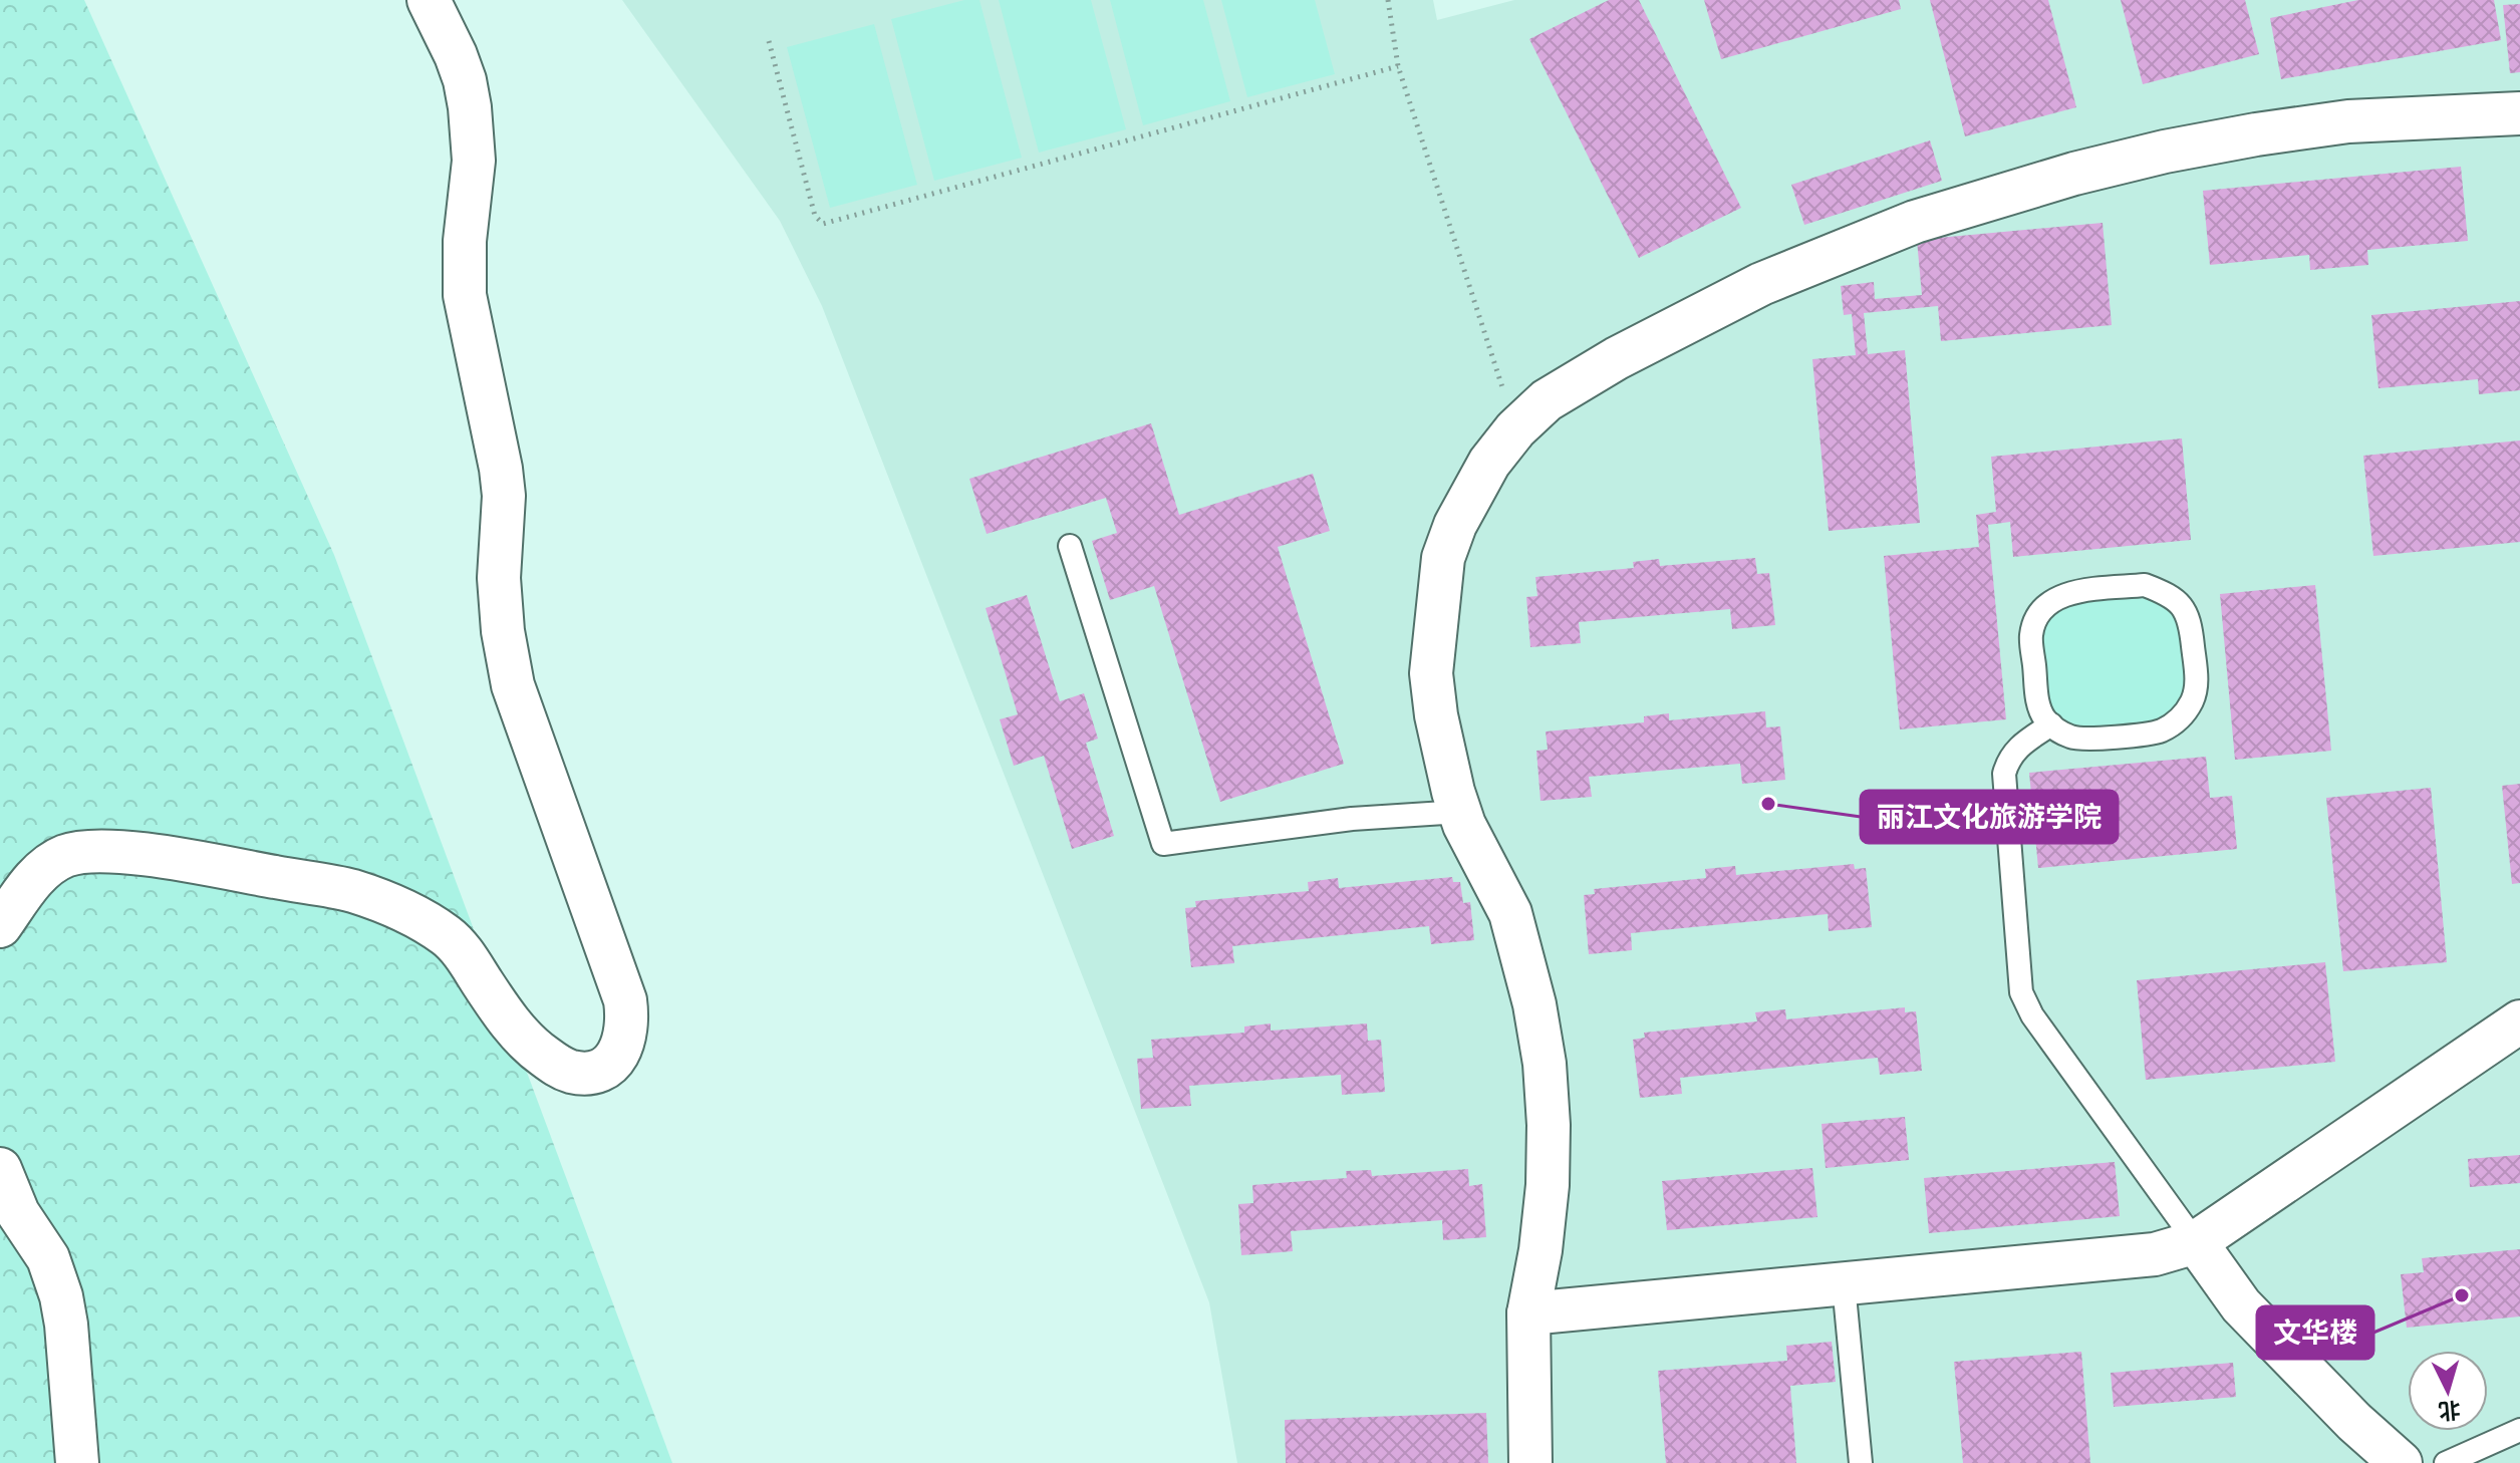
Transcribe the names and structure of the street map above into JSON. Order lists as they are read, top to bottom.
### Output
{
  "places": ["丽江文化旅游学院", "文华楼"],
  "north": "bottom"
}
